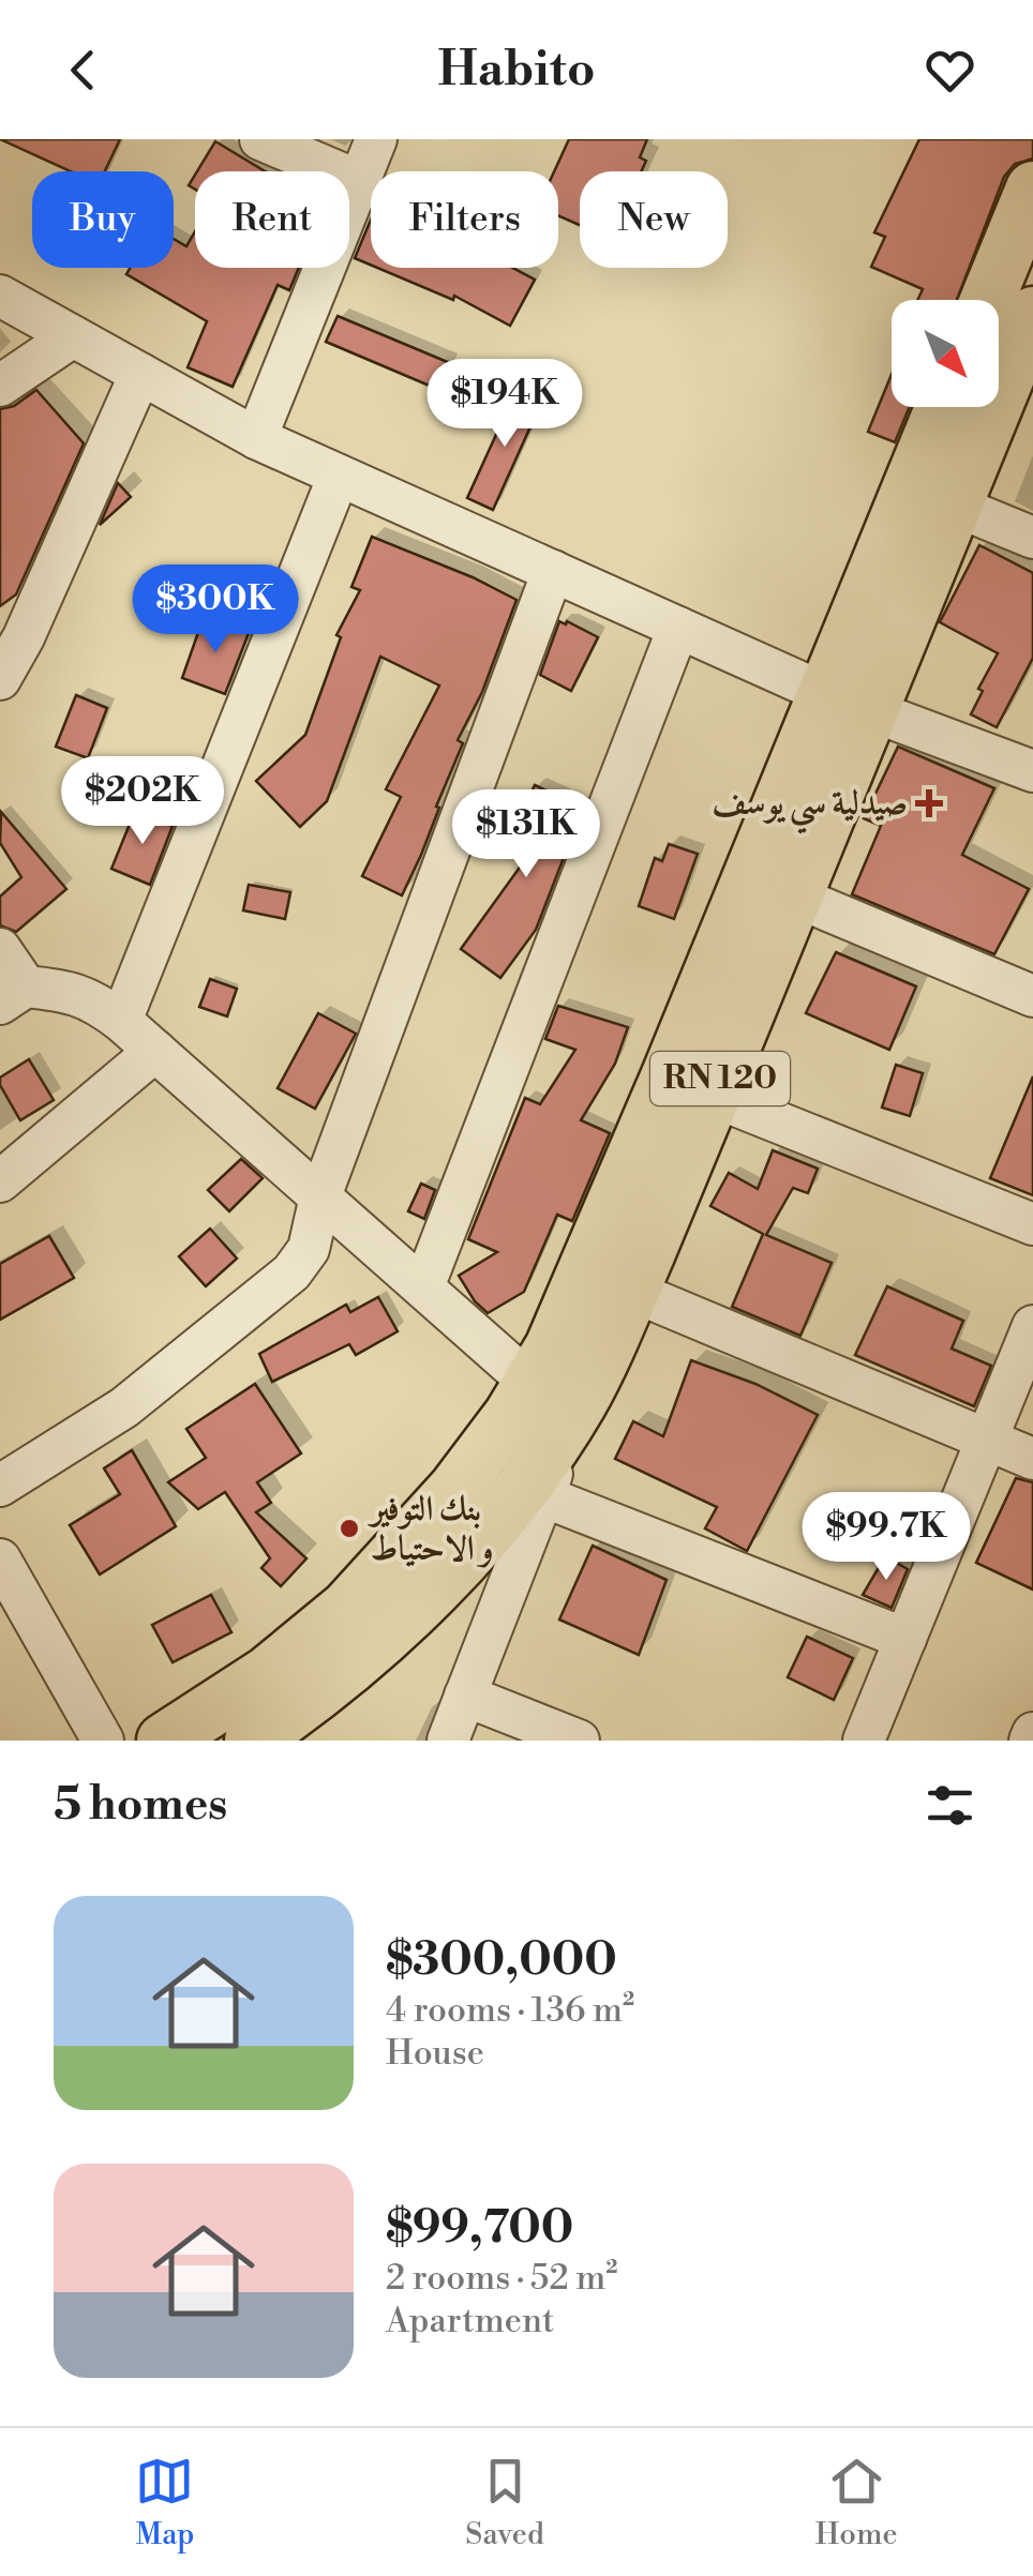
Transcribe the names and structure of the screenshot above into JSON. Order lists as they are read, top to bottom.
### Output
{
  "streets": {
    "main road": ["RN 120"]
  },
  "places": {
    "health": ["صيدلية سي يوسف"],
    "other": ["بنك التوفير و الاحتياط"]
  },
  "north": "bottom right",
  "page": {
    "header": "Habito",
    "chip": [
      "Buy",
      "Rent",
      "Filters",
      "New"
    ],
    "price": [
      "$194K",
      "$300K",
      "$202K",
      "$131K",
      "$99.7K"
    ],
    "heading": "5 homes",
    "list": [
      {
        "name": "$300,000",
        "note": "4 rooms · 136 m² · House"
      },
      {
        "name": "$99,700",
        "note": "2 rooms · 52 m² · Apartment"
      }
    ],
    "tabs": ["Map", "Saved", "Home"]
  }
}
